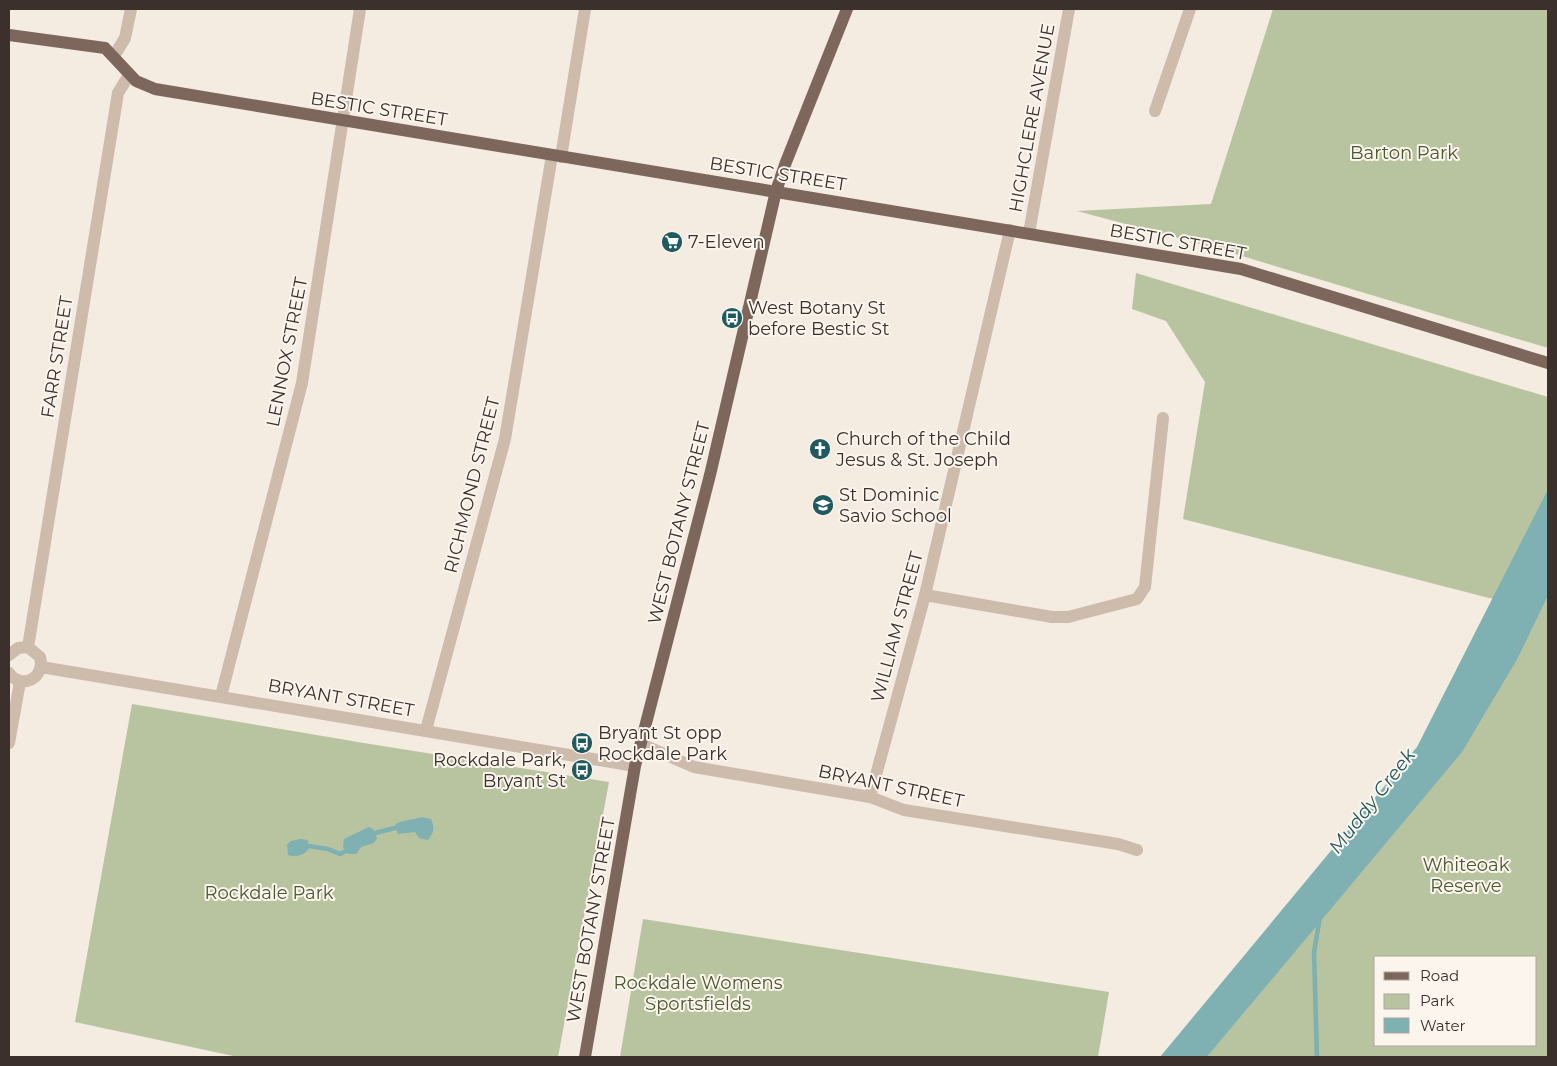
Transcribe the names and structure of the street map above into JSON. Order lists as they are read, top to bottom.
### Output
{
  "streets": {
    "main road": ["BESTIC STREET", "WEST BOTANY STREET"],
    "street": [
      "HIGHCLERE AVENUE",
      "LENNOX STREET",
      "FARR STREET",
      "RICHMOND STREET",
      "WILLIAM STREET",
      "BRYANT STREET"
    ]
  },
  "crossings": [
    ["BESTIC STREET", "HIGHCLERE AVENUE"],
    ["BESTIC STREET", "LENNOX STREET"],
    ["BESTIC STREET", "FARR STREET"],
    ["BESTIC STREET", "RICHMOND STREET"],
    ["BESTIC STREET", "WEST BOTANY STREET"],
    ["BESTIC STREET", "WILLIAM STREET"],
    ["LENNOX STREET", "BRYANT STREET"],
    ["RICHMOND STREET", "BRYANT STREET"],
    ["WEST BOTANY STREET", "BRYANT STREET"],
    ["WILLIAM STREET", "BRYANT STREET"]
  ],
  "water": ["Muddy Creek"],
  "parks": [
    "Barton Park",
    "Whiteoak Reserve",
    "Rockdale Park",
    "Rockdale Womens Sportsfields"
  ],
  "places": {
    "supermarket": ["7-Eleven"],
    "bus stop": ["West Botany St before Bestic St", "Bryant St opp Rockdale Park", "Rockdale Park, Bryant St"],
    "church": ["Church of the Child Jesus & St. Joseph"],
    "school or university": ["St Dominic Savio School"]
  },
  "legend": ["Road", "Park", "Water"]
}
